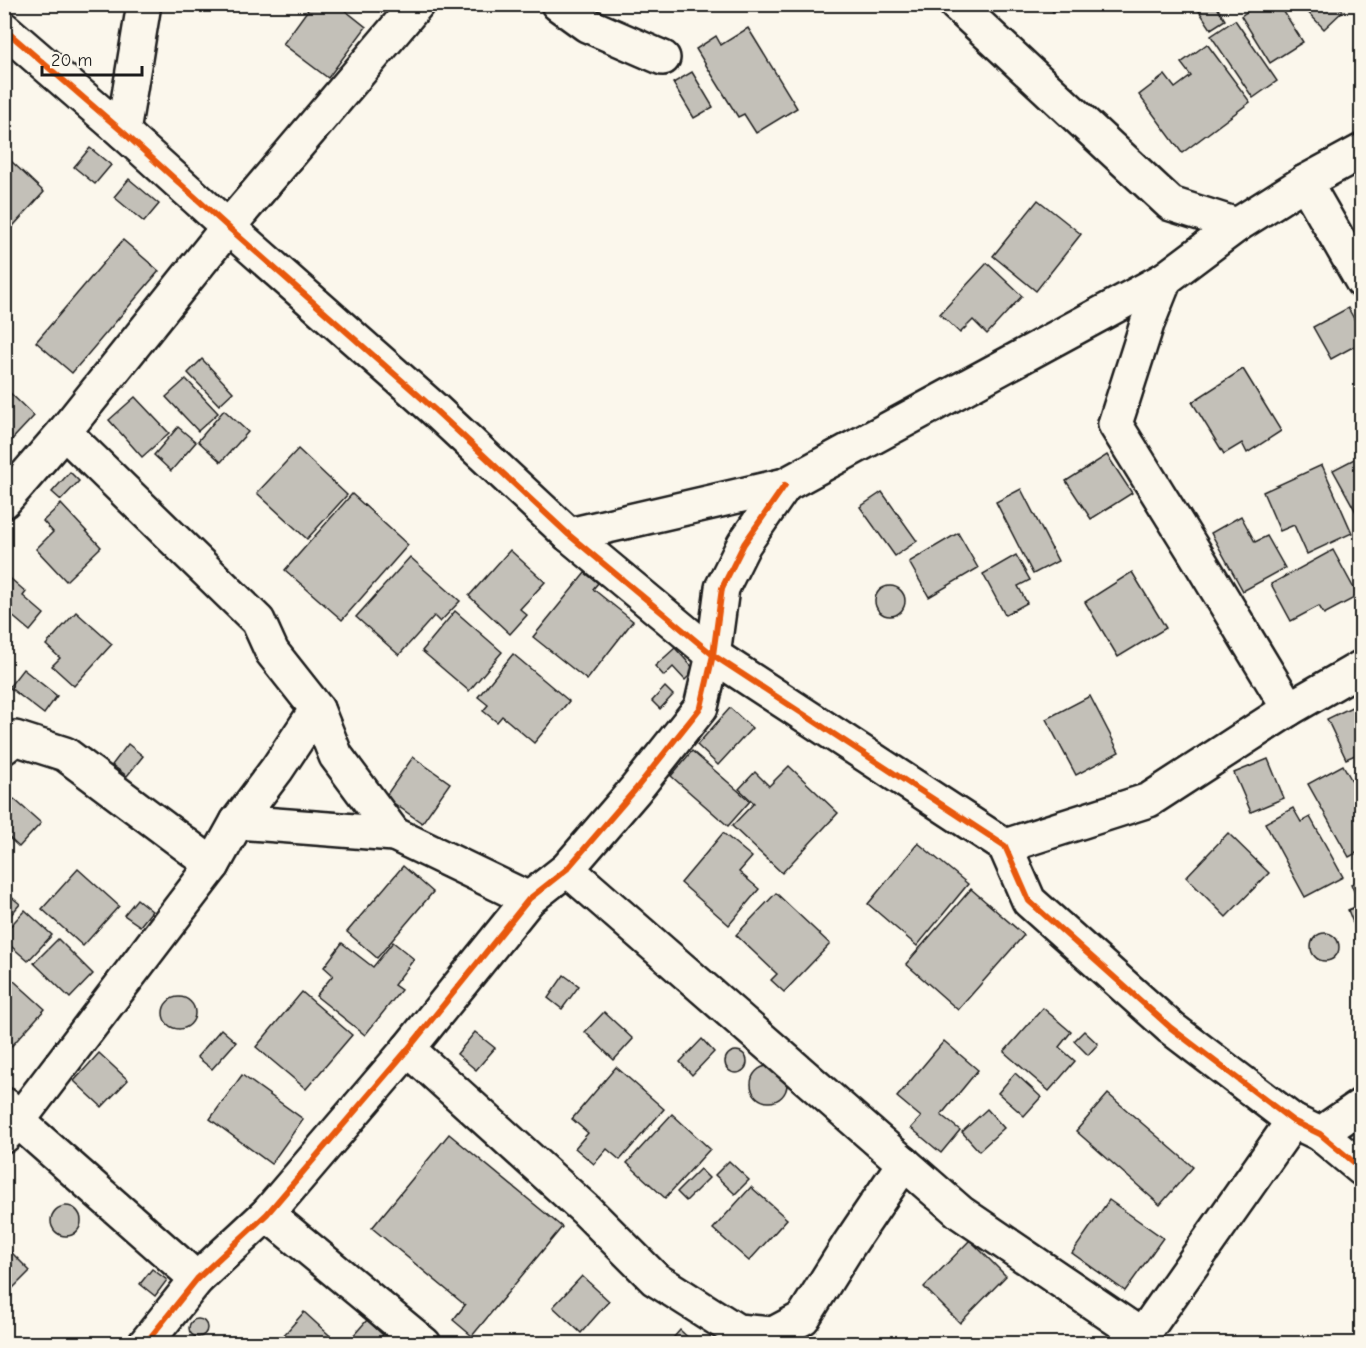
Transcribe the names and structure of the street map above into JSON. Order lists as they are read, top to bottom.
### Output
{
  "scale_bar": "20 m"
}
